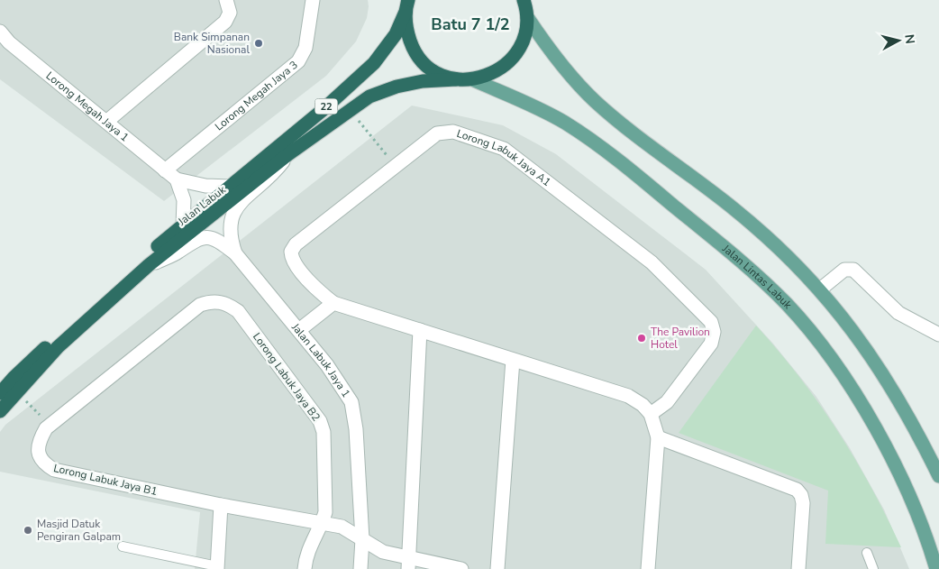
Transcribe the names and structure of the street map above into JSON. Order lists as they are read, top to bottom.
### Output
{
  "streets": {
    "highway": ["22", "Jalan Labuk"],
    "main road": ["Jalan Lintas Labuk"],
    "street": [
      "Lorong Megah Jaya 3",
      "Lorong Megah Jaya 1",
      "Lorong Labuk Jaya A1",
      "Jalan Labuk Jaya 1",
      "Lorong Labuk Jaya B2",
      "Lorong Labuk Jaya B1"
    ]
  },
  "crossings": [
    ["Lorong Megah Jaya 3", "Lorong Megah Jaya 1"],
    ["Lorong Megah Jaya 1", "Jalan Labuk"],
    ["22", "Jalan Labuk"],
    ["22", "Jalan Lintas Labuk"],
    ["Jalan Labuk Jaya 1", "Lorong Labuk Jaya B1"],
    ["Lorong Labuk Jaya B2", "Lorong Labuk Jaya B1"]
  ],
  "districts": ["Batu 7 1/2"],
  "places": ["Bank Simpanan Nasional", "The Pavilion Hotel", "Masjid Datuk Pengiran Galpam"],
  "north": "right"
}
